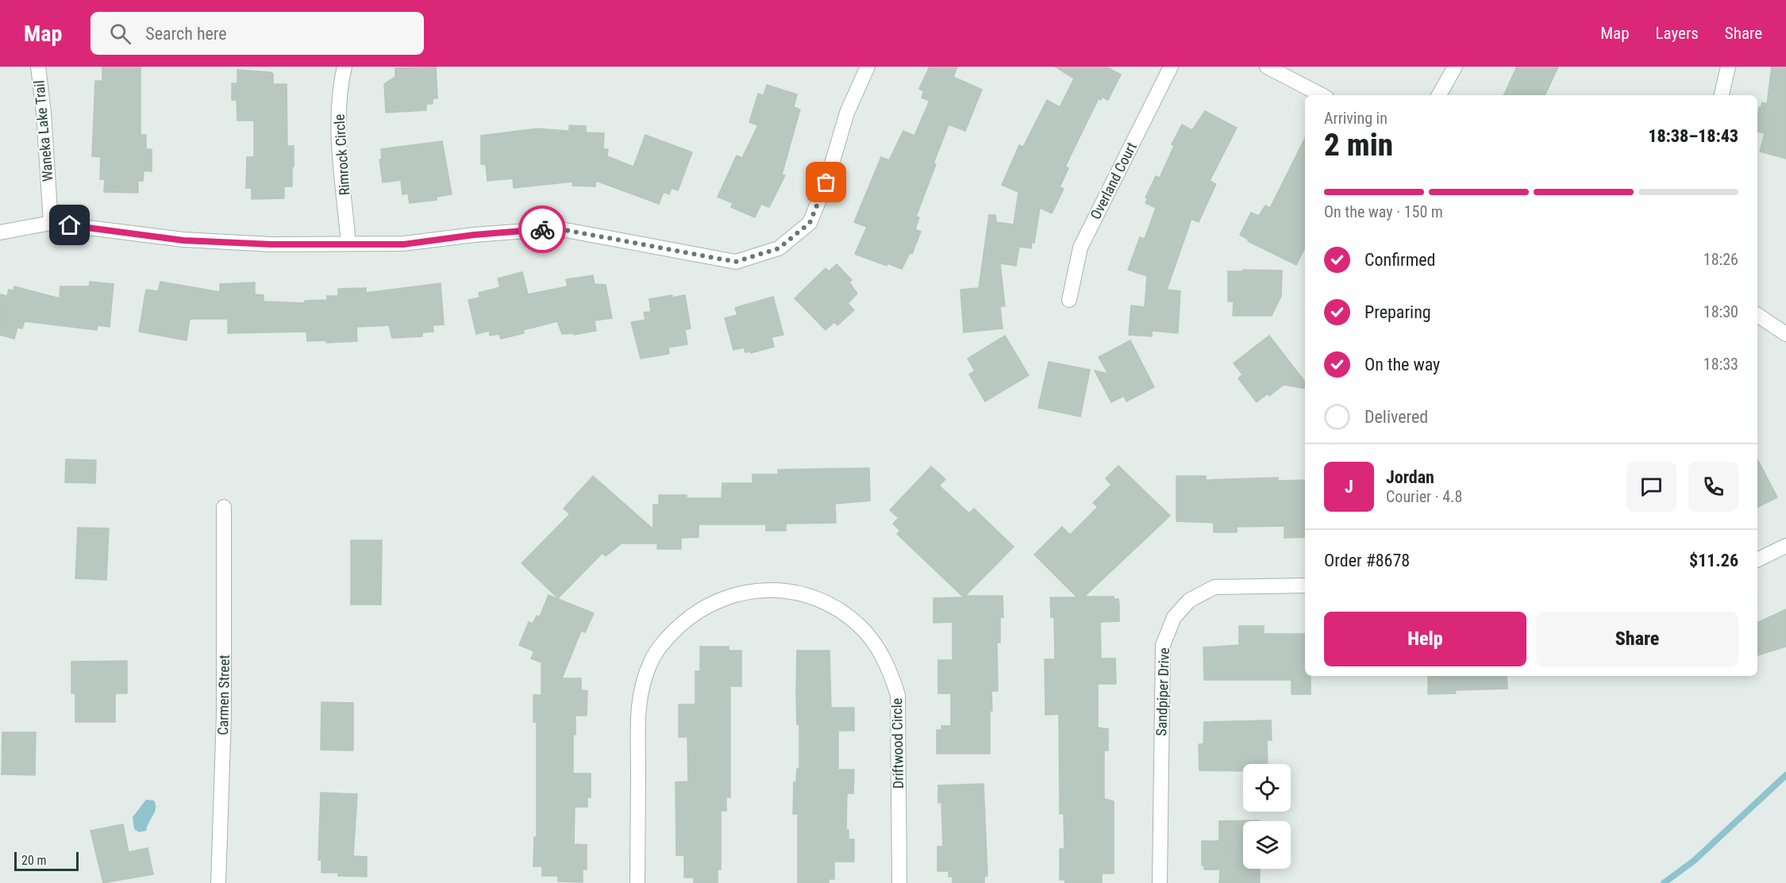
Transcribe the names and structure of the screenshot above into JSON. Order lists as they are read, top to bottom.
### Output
{
  "streets": {
    "street": [
      "Waneka Lake Trail",
      "Rimrock Circle",
      "Overland Court",
      "Sandpiper Drive",
      "Carmen Street",
      "Driftwood Circle"
    ]
  },
  "scale_bar": "20 m",
  "page": {
    "header": "Map",
    "search": "Search here",
    "nav": ["Map", "Layers", "Share"],
    "heading": ["2 min", "Arriving in", "18:38–18:43"],
    "panel": [
      "Jordan",
      "Courier · 4.8",
      "Order #8678",
      "$11.26"
    ],
    "bar": "On the way · 150 m",
    "list": [
      ["Confirmed", "18:26"],
      ["Preparing", "18:30"],
      ["On the way", "18:33"],
      "Delivered"
    ],
    "round": "J",
    "buttons": ["Help", "Share"],
    "scale": "20 m"
  }
}
